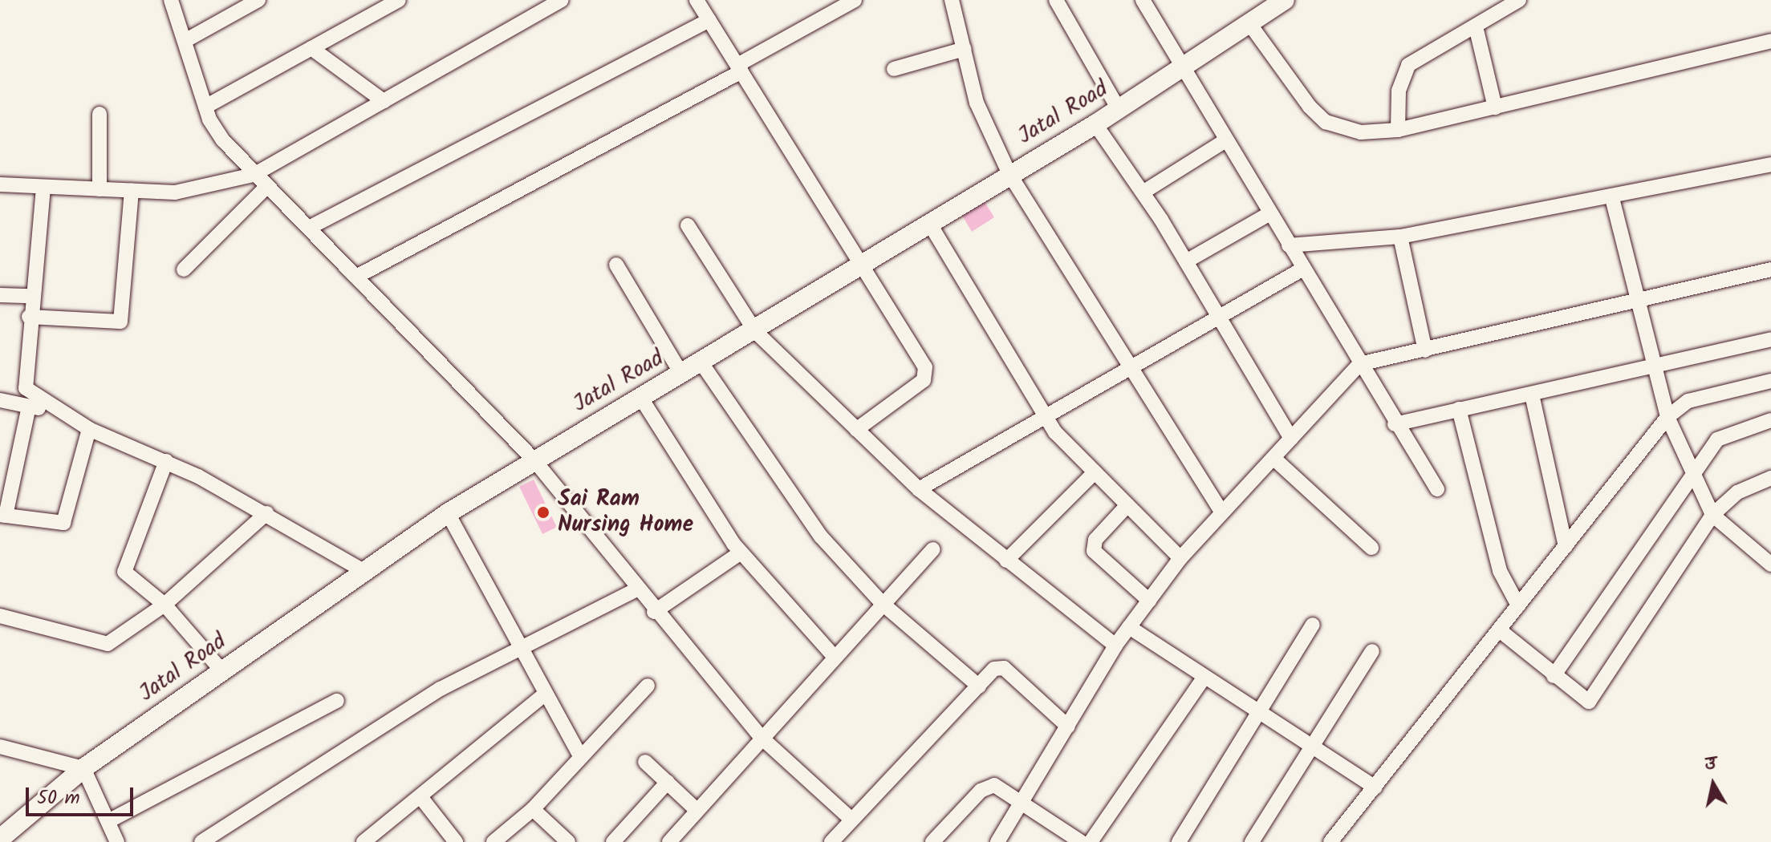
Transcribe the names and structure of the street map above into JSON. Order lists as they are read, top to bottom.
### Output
{
  "streets": {
    "main road": ["Jatal Road"]
  },
  "places": ["Sai Ram Nursing Home"],
  "scale_bar": "50 m",
  "north": "top"
}
